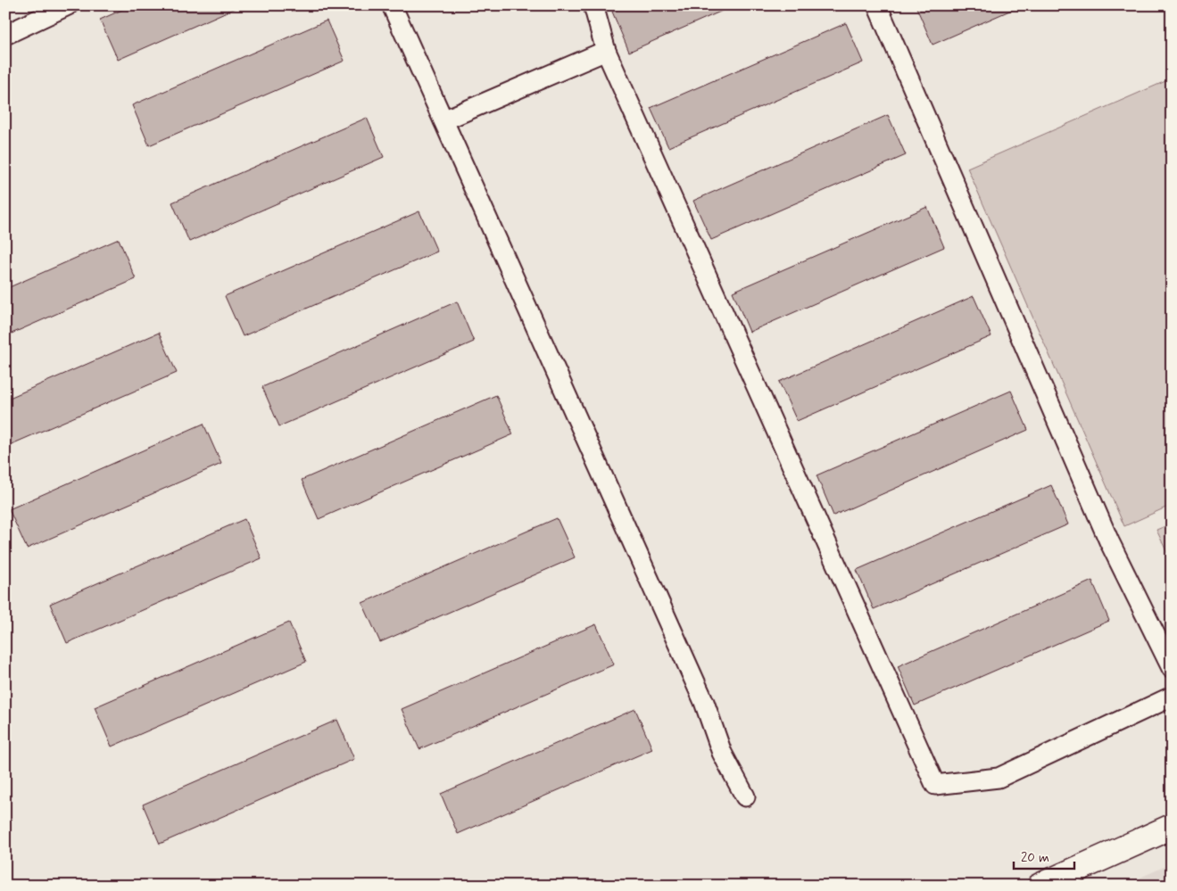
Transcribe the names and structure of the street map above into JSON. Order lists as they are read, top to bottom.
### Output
{
  "scale_bar": "20 m"
}
